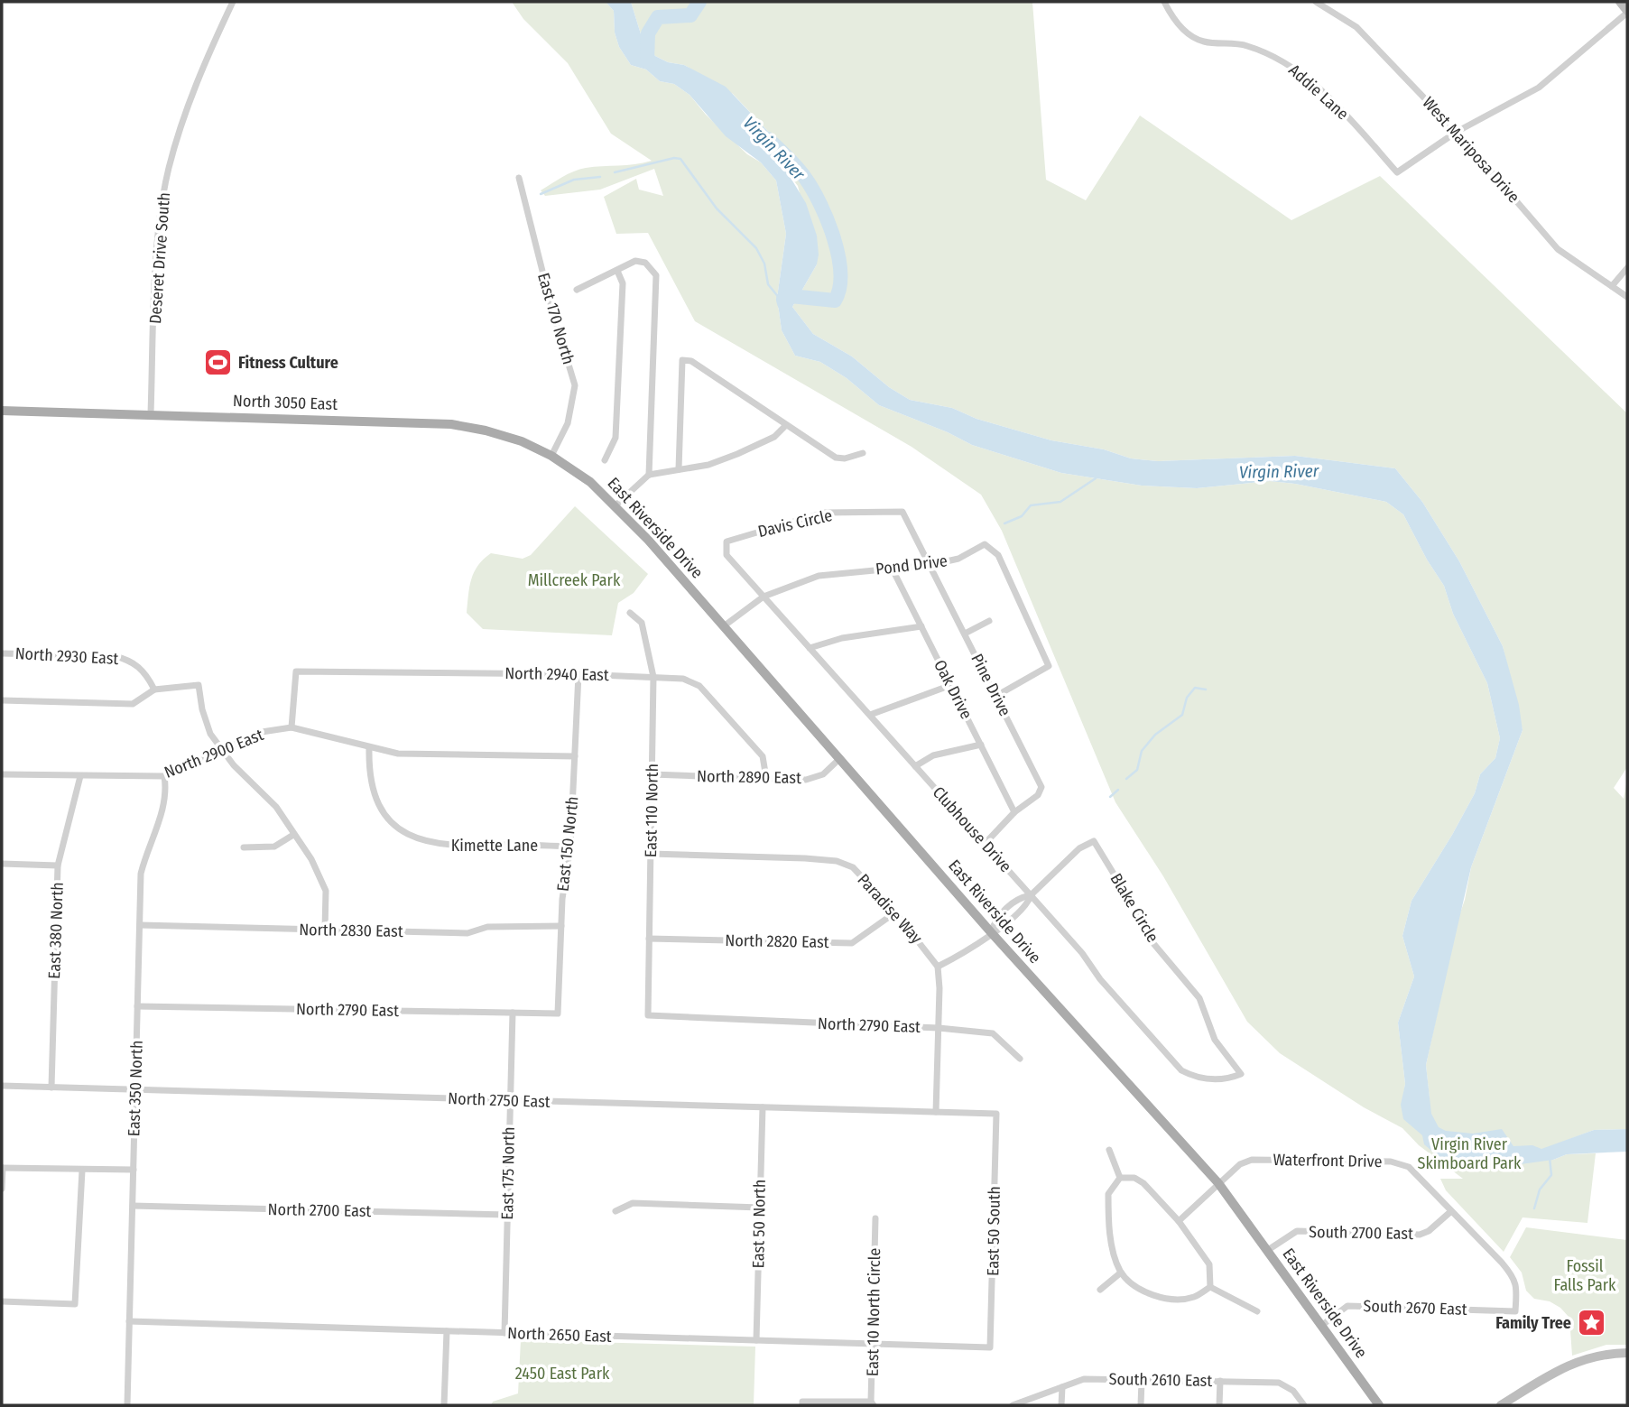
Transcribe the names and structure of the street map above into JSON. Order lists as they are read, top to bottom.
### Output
{
  "streets": {
    "main road": ["North 3050 East", "East Riverside Drive"],
    "street": [
      "Addie Lane",
      "West Mariposa Drive",
      "Deseret Drive South",
      "East 170 North",
      "Davis Circle",
      "Pond Drive",
      "North 2930 East",
      "North 2940 East",
      "Pine Drive",
      "Oak Drive",
      "North 2900 East",
      "North 2890 East",
      "East 110 North",
      "Clubhouse Drive",
      "East 150 North",
      "Kimette Lane",
      "Blake Circle",
      "Paradise Way",
      "East 380 North",
      "North 2830 East",
      "North 2820 East",
      "North 2790 East",
      "East 350 North",
      "North 2750 East",
      "Waterfront Drive",
      "East 175 North",
      "North 2700 East",
      "East 50 North",
      "East 50 South",
      "South 2700 East",
      "South 2670 East",
      "East 10 North Circle",
      "North 2650 East",
      "South 2610 East"
    ]
  },
  "crossings": [
    ["Addie Lane", "West Mariposa Drive"],
    ["Deseret Drive South", "North 3050 East"],
    ["East 170 North", "North 3050 East"],
    ["East 170 North", "East Riverside Drive"],
    ["North 3050 East", "East Riverside Drive"],
    ["Davis Circle", "Pine Drive"],
    ["Davis Circle", "Clubhouse Drive"],
    ["East Riverside Drive", "Pond Drive"],
    ["East Riverside Drive", "North 2890 East"],
    ["East Riverside Drive", "Waterfront Drive"],
    ["East Riverside Drive", "South 2700 East"],
    ["East Riverside Drive", "South 2670 East"],
    ["Pond Drive", "Pine Drive"],
    ["Pond Drive", "Oak Drive"],
    ["Pond Drive", "Clubhouse Drive"],
    ["North 2940 East", "North 2900 East"],
    ["North 2940 East", "North 2890 East"],
    ["North 2940 East", "East 110 North"],
    ["North 2940 East", "East 150 North"],
    ["Pine Drive", "Oak Drive"],
    ["Pine Drive", "Clubhouse Drive"],
    ["North 2900 East", "East 150 North"],
    ["North 2900 East", "Kimette Lane"],
    ["North 2900 East", "East 380 North"],
    ["North 2900 East", "East 350 North"],
    ["North 2890 East", "East 110 North"],
    ["East 110 North", "Paradise Way"],
    ["East 110 North", "North 2820 East"],
    ["East 110 North", "North 2790 East"],
    ["Clubhouse Drive", "Blake Circle"],
    ["East 150 North", "Kimette Lane"],
    ["East 150 North", "North 2830 East"],
    ["East 150 North", "North 2790 East"],
    ["Paradise Way", "North 2820 East"],
    ["East 380 North", "North 2750 East"],
    ["North 2830 East", "East 350 North"],
    ["North 2790 East", "East 350 North"],
    ["North 2790 East", "East 175 North"],
    ["East 350 North", "North 2750 East"],
    ["East 350 North", "North 2700 East"],
    ["East 350 North", "North 2650 East"],
    ["North 2750 East", "East 175 North"],
    ["North 2750 East", "East 50 North"],
    ["North 2750 East", "East 50 South"],
    ["Waterfront Drive", "South 2700 East"],
    ["Waterfront Drive", "South 2670 East"],
    ["East 175 North", "North 2700 East"],
    ["East 175 North", "North 2650 East"],
    ["East 50 North", "North 2650 East"],
    ["East 50 South", "North 2650 East"],
    ["East 10 North Circle", "North 2650 East"]
  ],
  "water": ["Virgin River"],
  "parks": [
    "Millcreek Park",
    "Virgin River Skimboard Park",
    "Fossil Falls Park",
    "2450 East Park"
  ],
  "places": {
    "sports": ["Fitness Culture"],
    "place": ["Family Tree"]
  }
}
